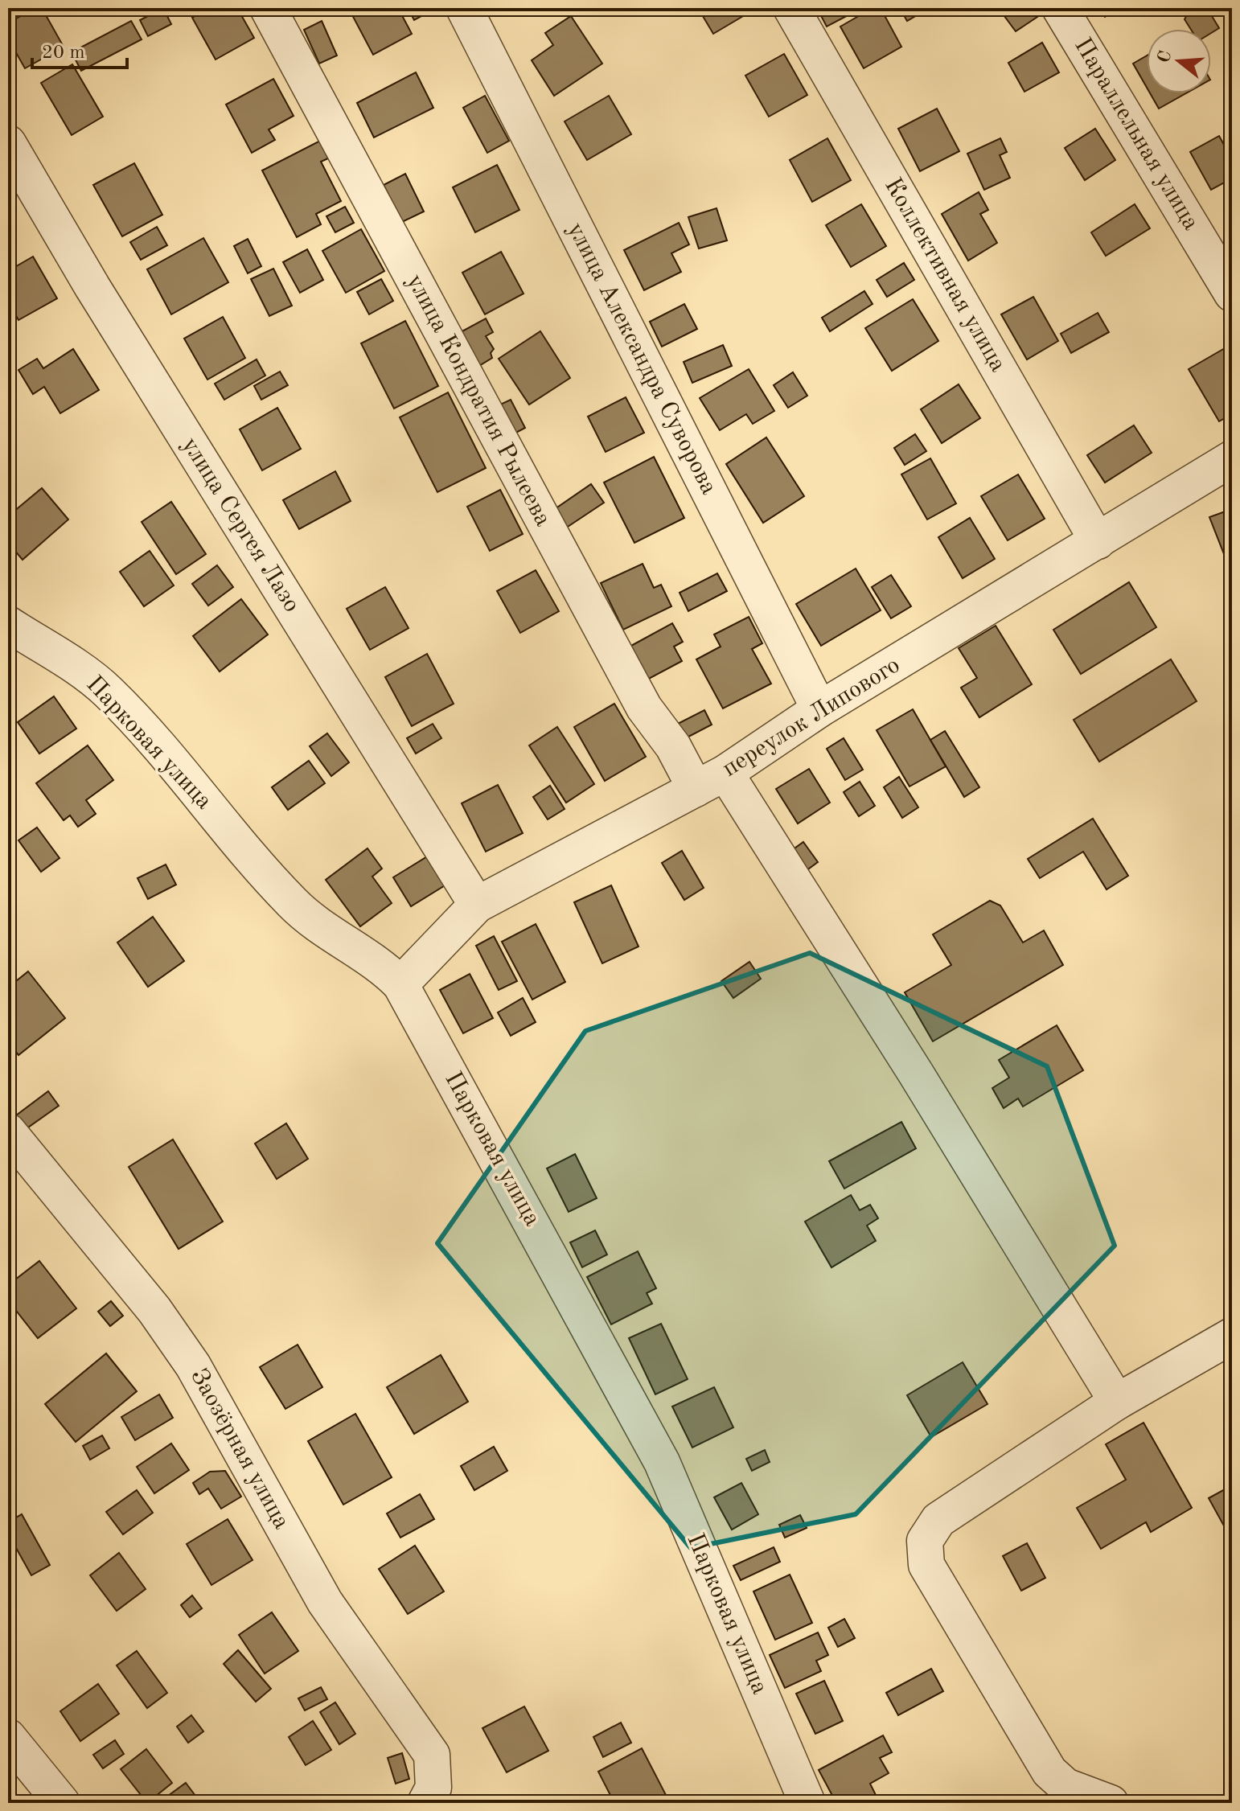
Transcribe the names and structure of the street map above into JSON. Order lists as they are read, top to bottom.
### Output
{
  "streets": {
    "street": [
      "Параллельная улица",
      "Коллективная улица",
      "улица Александра Суворова",
      "улица Кондратия Рылеева",
      "улица Сергея Лазо",
      "переулок Липового",
      "Парковая улица",
      "Заозёрная улица"
    ]
  },
  "crossings": [
    ["Коллективная улица", "переулок Липового"],
    ["улица Александра Суворова", "переулок Липового"],
    ["улица Кондратия Рылеева", "переулок Липового"],
    ["улица Сергея Лазо", "переулок Липового"],
    ["переулок Липового", "Парковая улица"]
  ],
  "scale_bar": "20 m",
  "north": "left"
}
